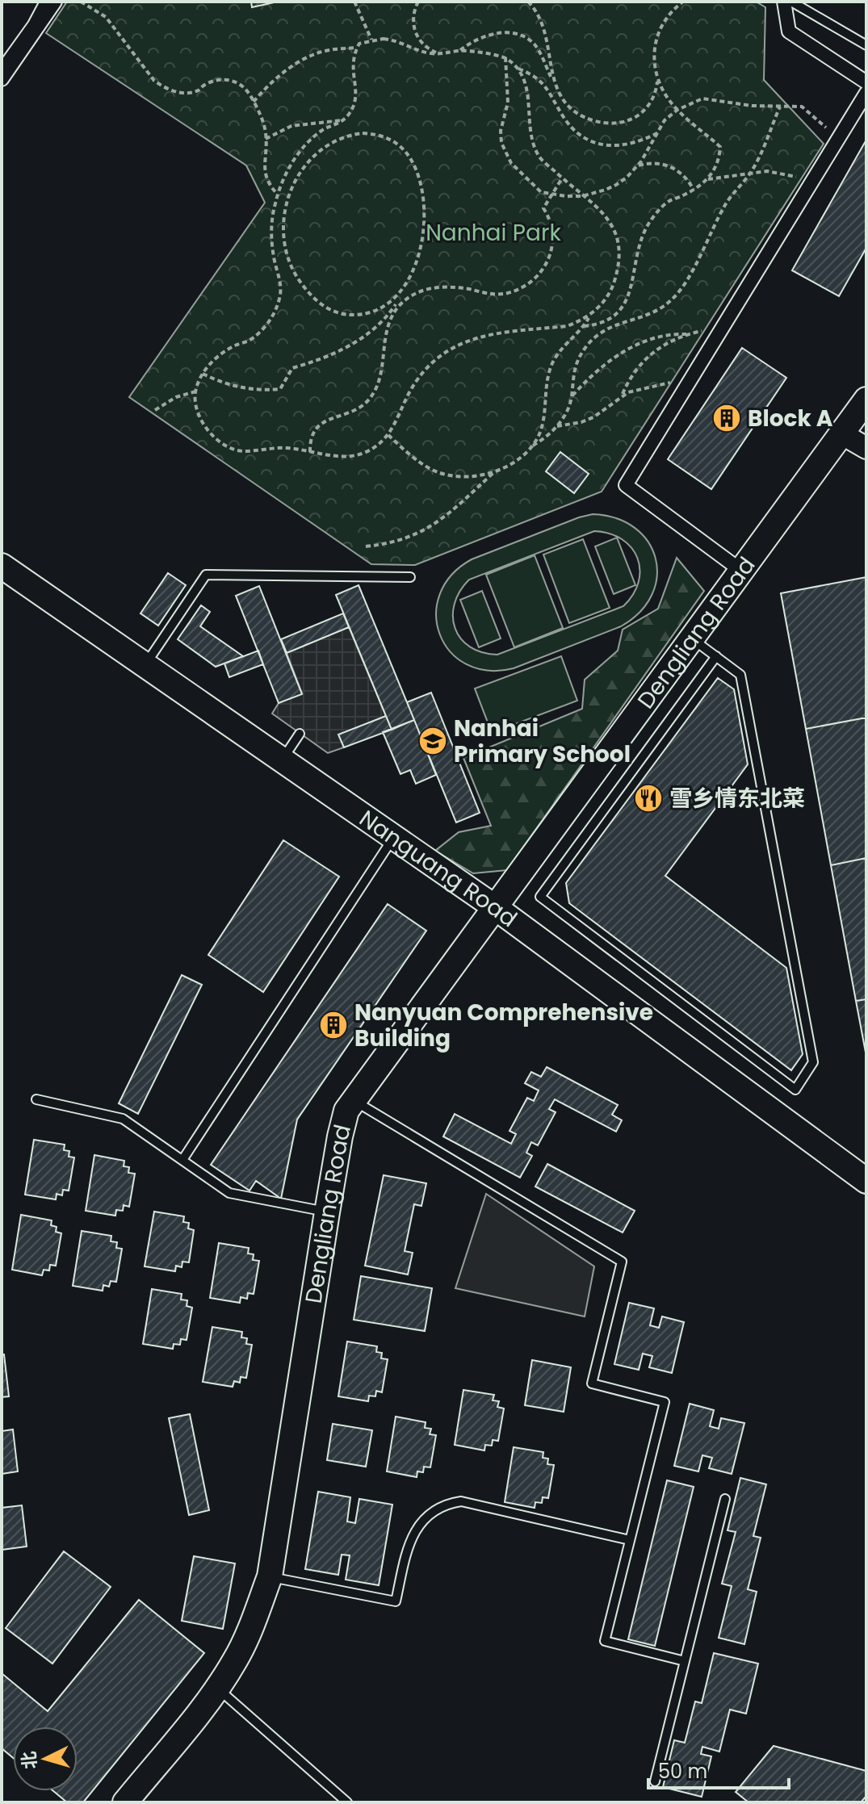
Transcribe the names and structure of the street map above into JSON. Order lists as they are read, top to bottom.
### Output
{
  "streets": {
    "main road": ["Dengliang Road", "Nanguang Road"]
  },
  "crossings": [
    ["Dengliang Road", "Nanguang Road"]
  ],
  "parks": ["Nanhai Park"],
  "places": {
    "building": ["Block A", "Nanyuan Comprehensive Building"],
    "school or university": ["Nanhai Primary School"],
    "restaurant": ["雪乡情东北菜"]
  },
  "scale_bar": "50 m",
  "north": "left"
}
